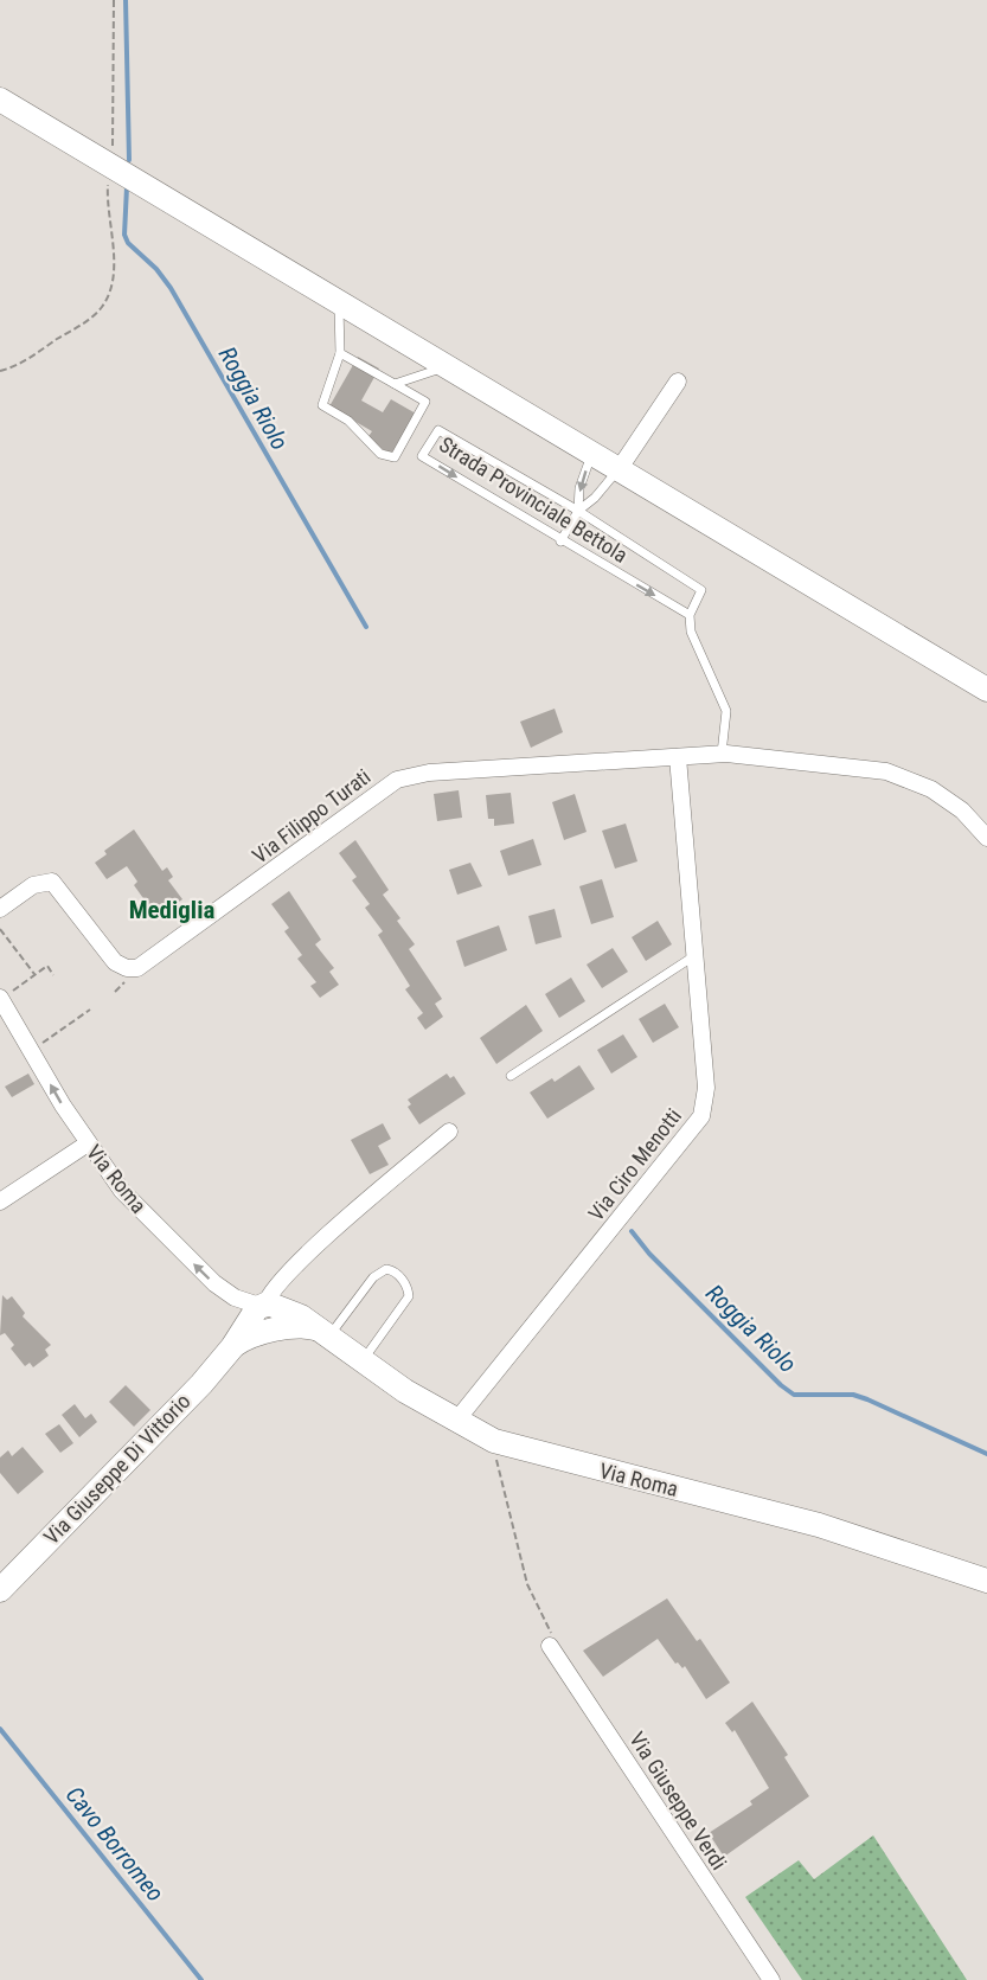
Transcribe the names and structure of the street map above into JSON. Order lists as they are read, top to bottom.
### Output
{
  "streets": {
    "street": [
      "Via Filippo Turati",
      "Via Ciro Menotti",
      "Via Roma",
      "Via Giuseppe Di Vittorio",
      "Via Giuseppe Verdi"
    ],
    "lane": ["Strada Provinciale Bettola"]
  },
  "crossings": [
    ["Via Filippo Turati", "Via Ciro Menotti"],
    ["Via Ciro Menotti", "Via Roma"],
    ["Via Roma", "Via Giuseppe Di Vittorio"]
  ],
  "districts": ["Mediglia"],
  "water": ["Roggia Riolo", "Cavo Borromeo"]
}
